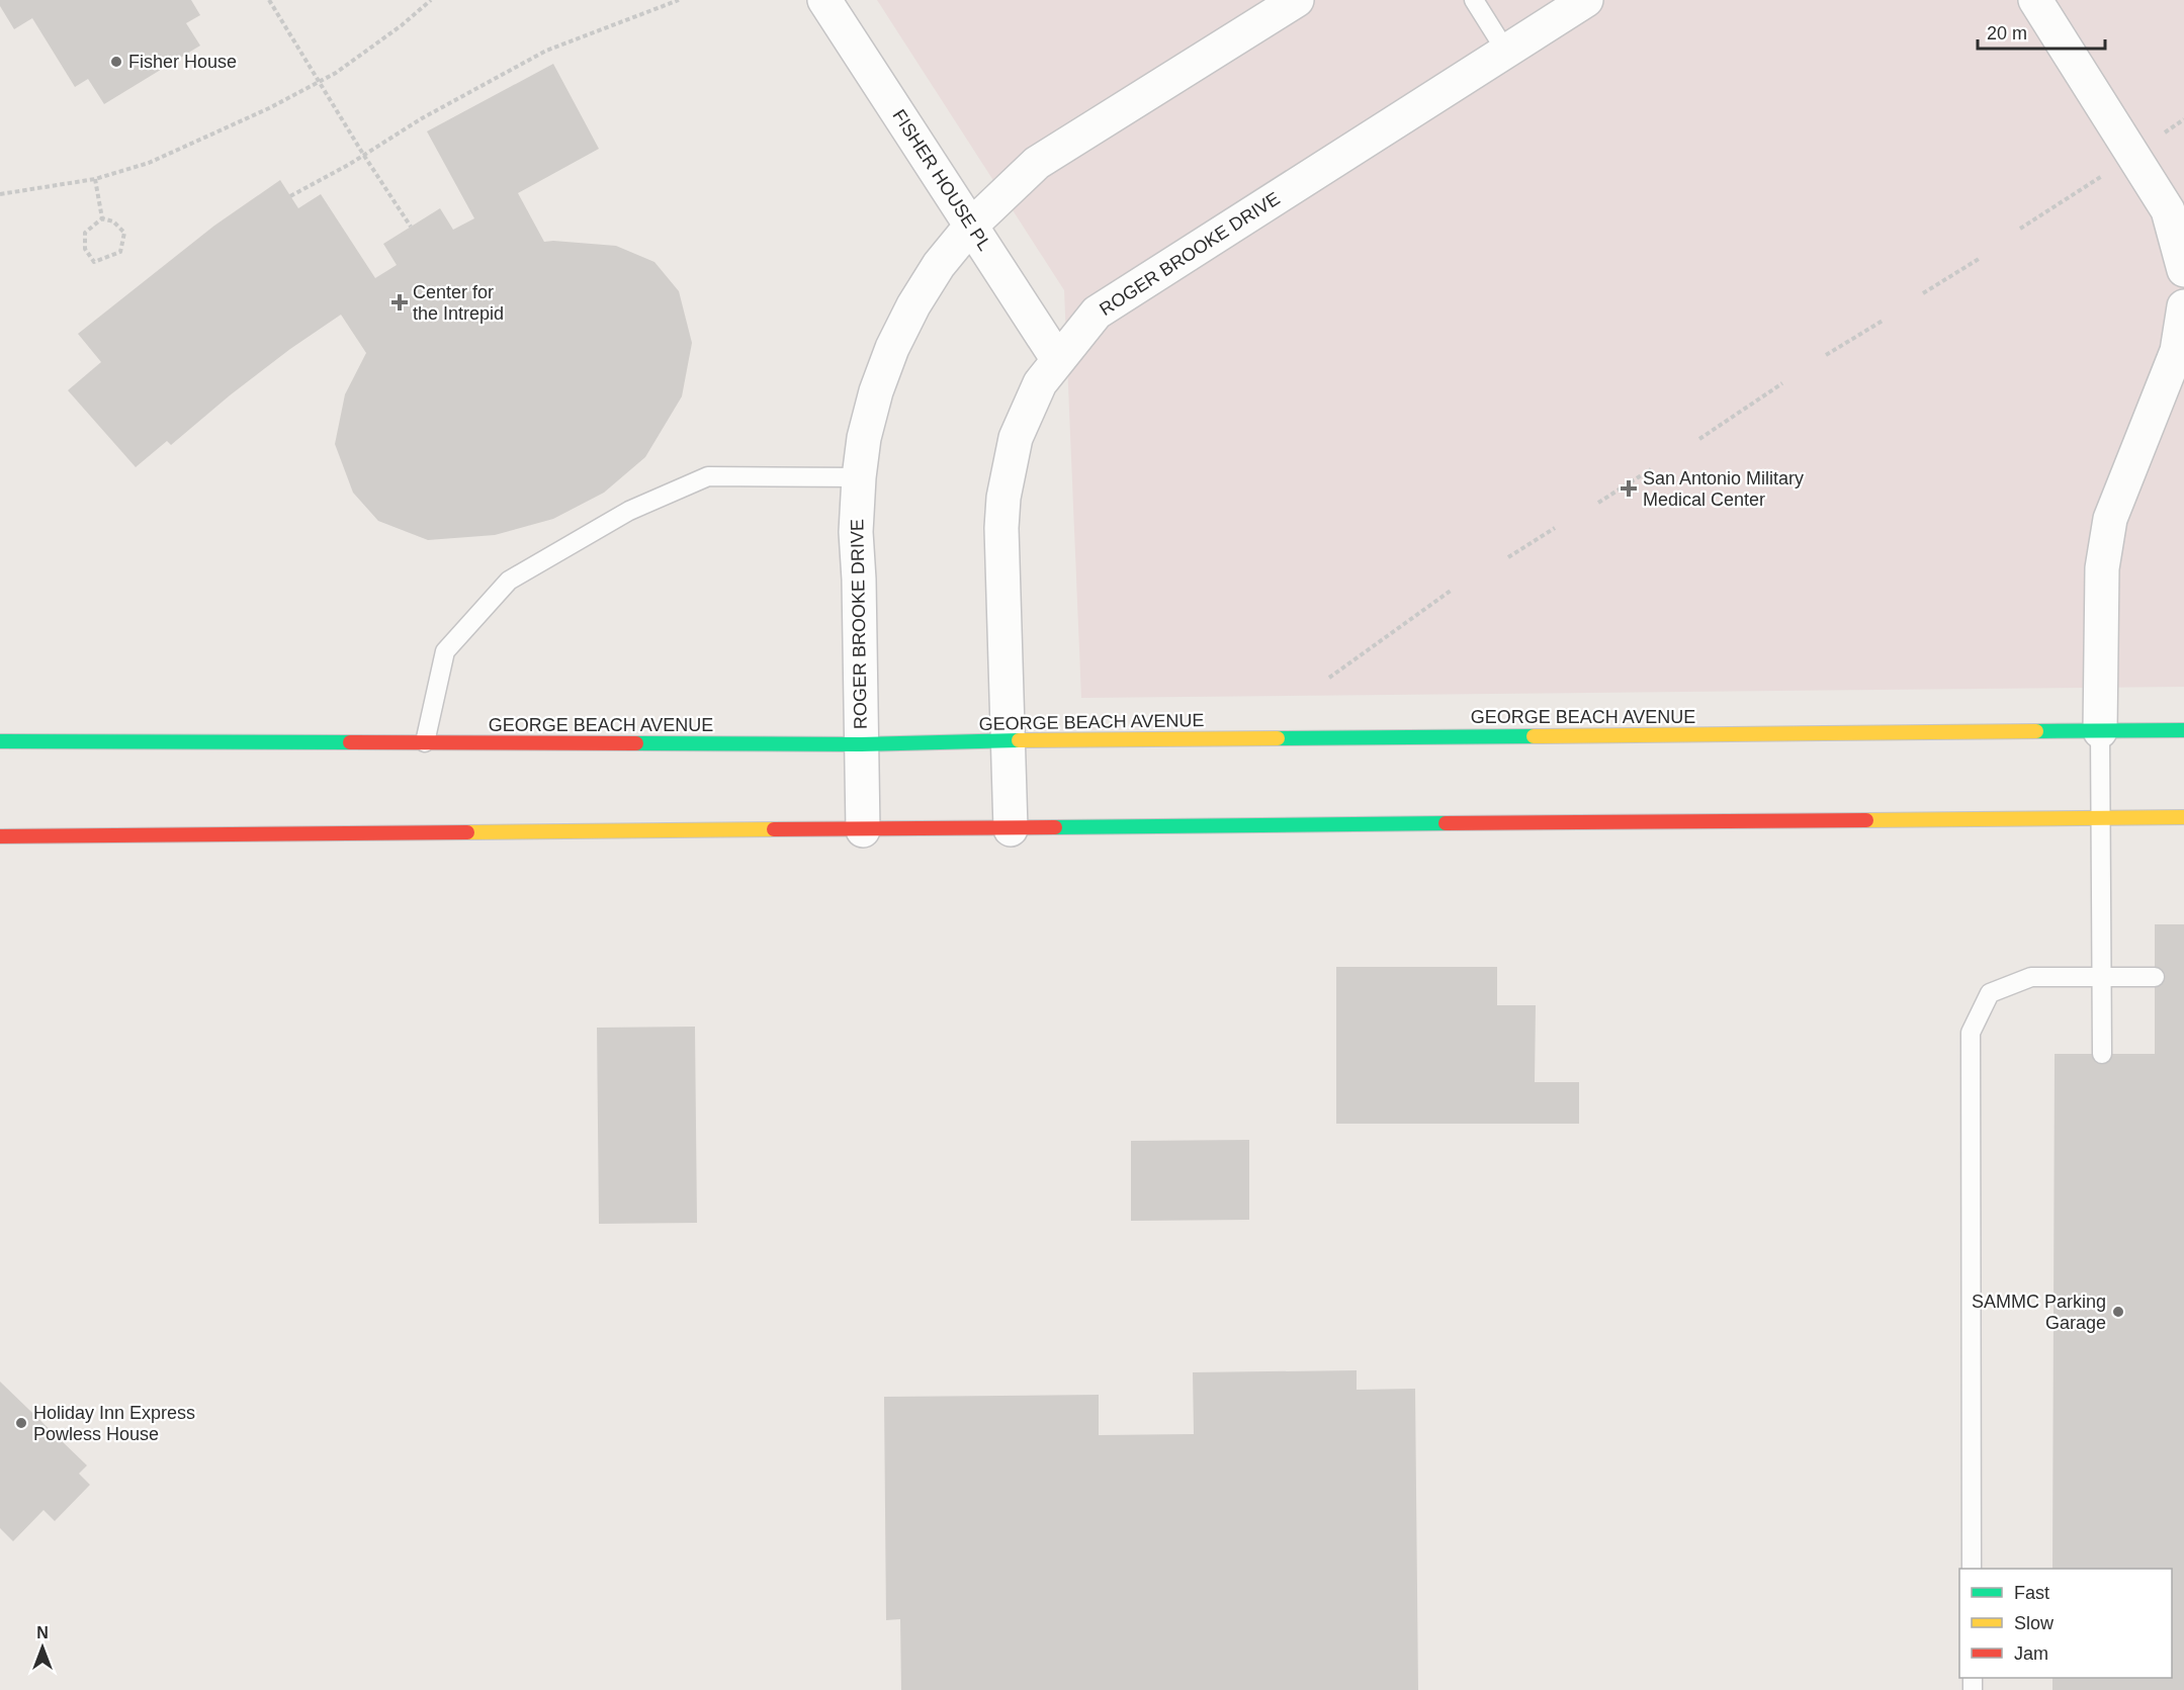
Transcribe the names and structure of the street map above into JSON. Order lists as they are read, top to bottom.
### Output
{
  "streets": {
    "street": ["FISHER HOUSE PL", "ROGER BROOKE DRIVE", "GEORGE BEACH AVENUE"]
  },
  "crossings": [
    ["FISHER HOUSE PL", "ROGER BROOKE DRIVE"],
    ["ROGER BROOKE DRIVE", "GEORGE BEACH AVENUE"]
  ],
  "places": {
    "other": ["Fisher House", "SAMMC Parking Garage", "Holiday Inn Express Powless House"],
    "health": ["Center for the Intrepid", "San Antonio Military Medical Center"]
  },
  "legend": ["Fast", "Slow", "Jam"],
  "scale_bar": "20 m",
  "north": "top"
}
